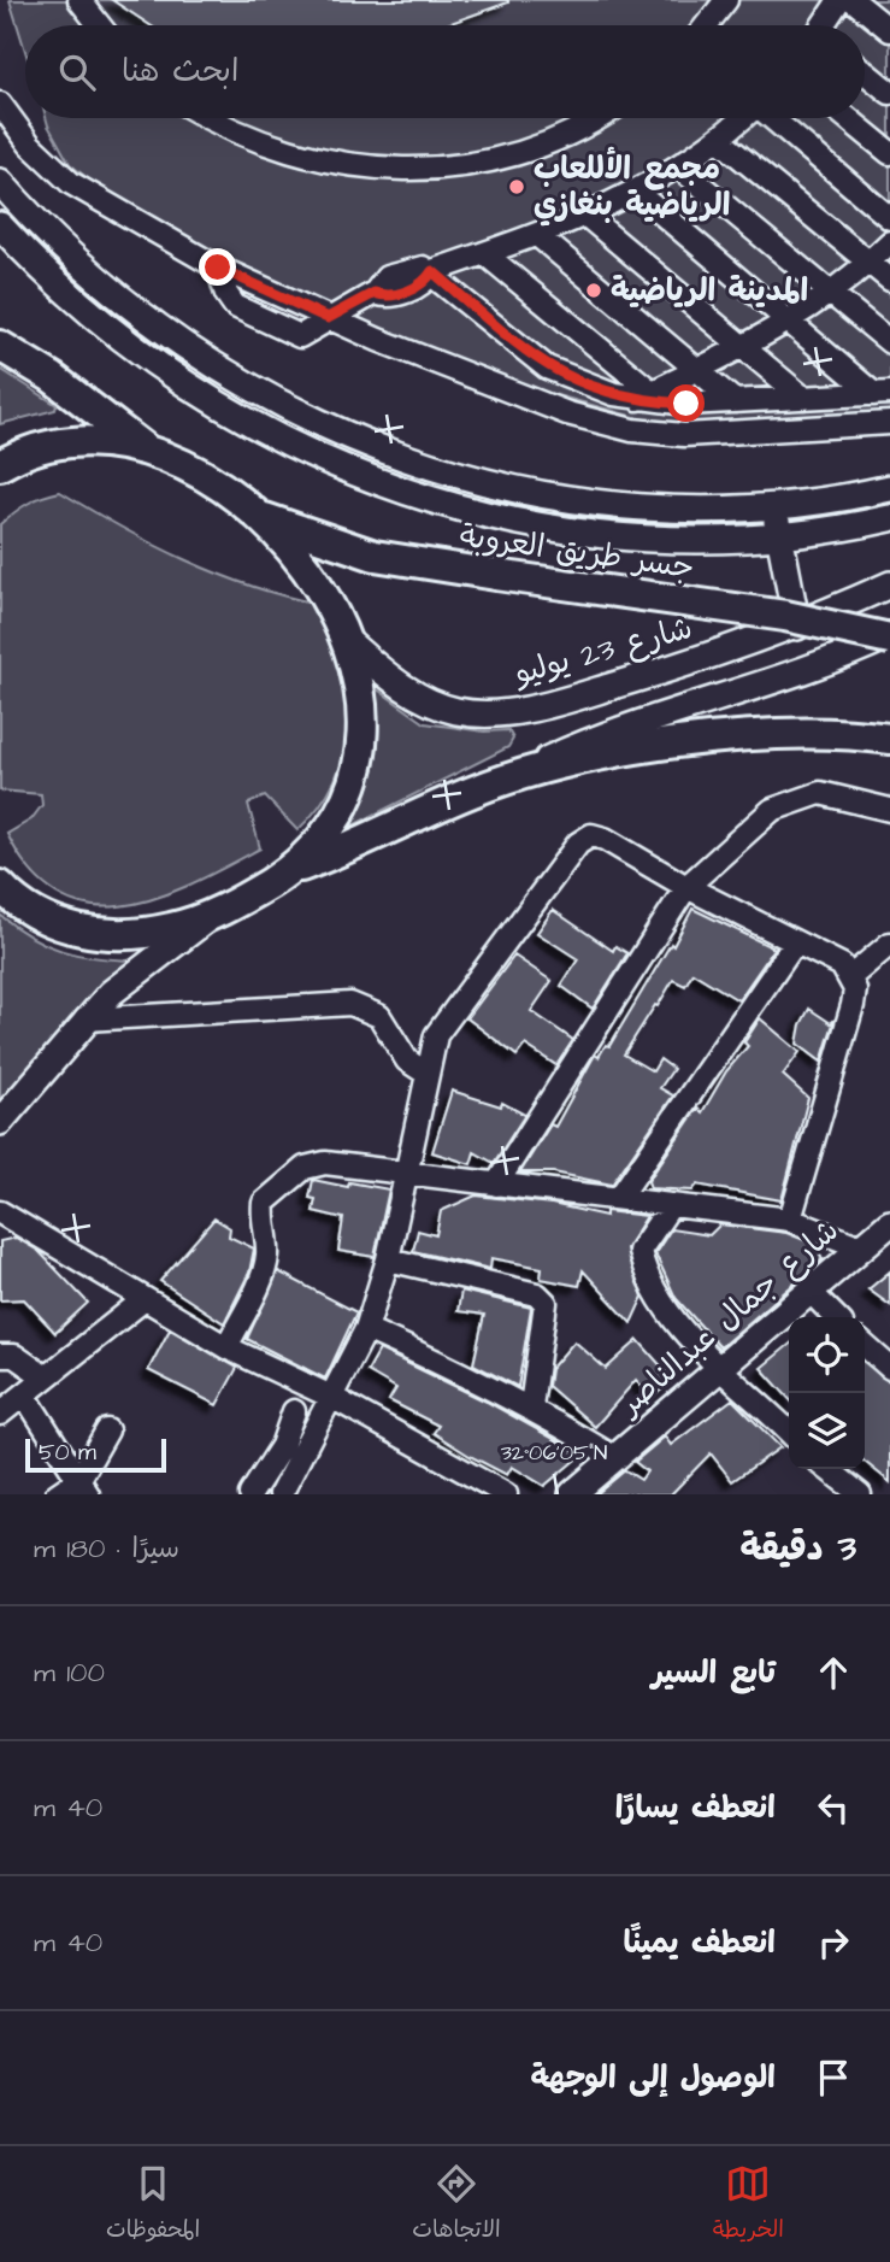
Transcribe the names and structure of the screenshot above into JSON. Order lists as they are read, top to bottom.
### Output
{
  "streets": {
    "highway": ["جسر طريق العروبة"],
    "main road": ["شارع 23 يوليو", "شارع جمال عبدالناصر"]
  },
  "places": ["مجمع الأللعاب الرياضية بنغازي", "المدينة الرياضية"],
  "scale_bar": "50 m",
  "page": {
    "search": "ابحث هنا",
    "scale": "50 m",
    "heading": ["3 دقيقة", "سيرًا · 180 m"],
    "list": [
      ["تابع السير", "100 m"],
      ["انعطف يسارًا", "40 m"],
      ["انعطف يمينًا", "40 m"],
      "الوصول إلى الوجهة"
    ],
    "nav": ["الخريطة", "الاتجاهات", "المحفوظات"]
  },
  "coordinates": ["32°06'05\"N"]
}
